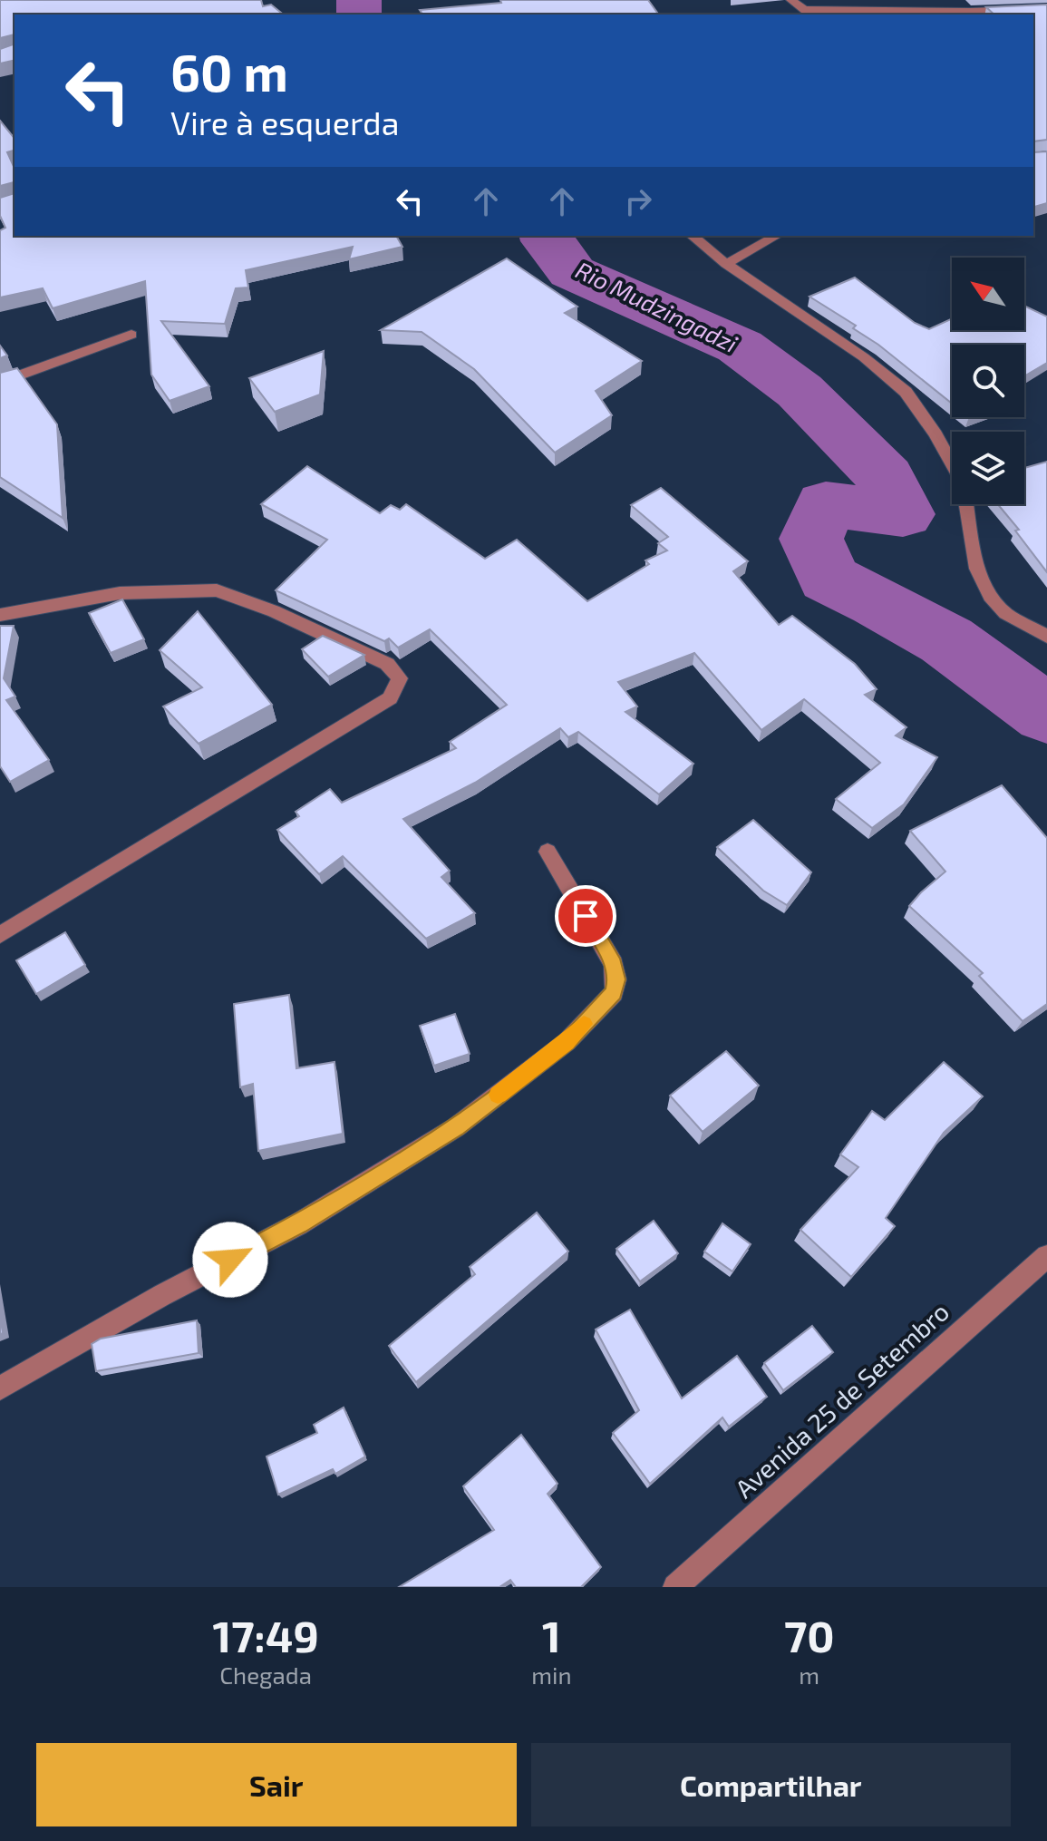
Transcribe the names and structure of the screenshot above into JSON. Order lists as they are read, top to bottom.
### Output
{
  "streets": {
    "street": ["Avenida 25 de Setembro"]
  },
  "water": ["Rio Mudzingadzi"],
  "north": "top left",
  "page": {
    "turn": ["60 m", "Vire à esquerda"],
    "eta": [
      "17:49",
      "Chegada",
      "1",
      "min",
      "70",
      "m"
    ],
    "buttons": ["Sair", "Compartilhar"]
  }
}
